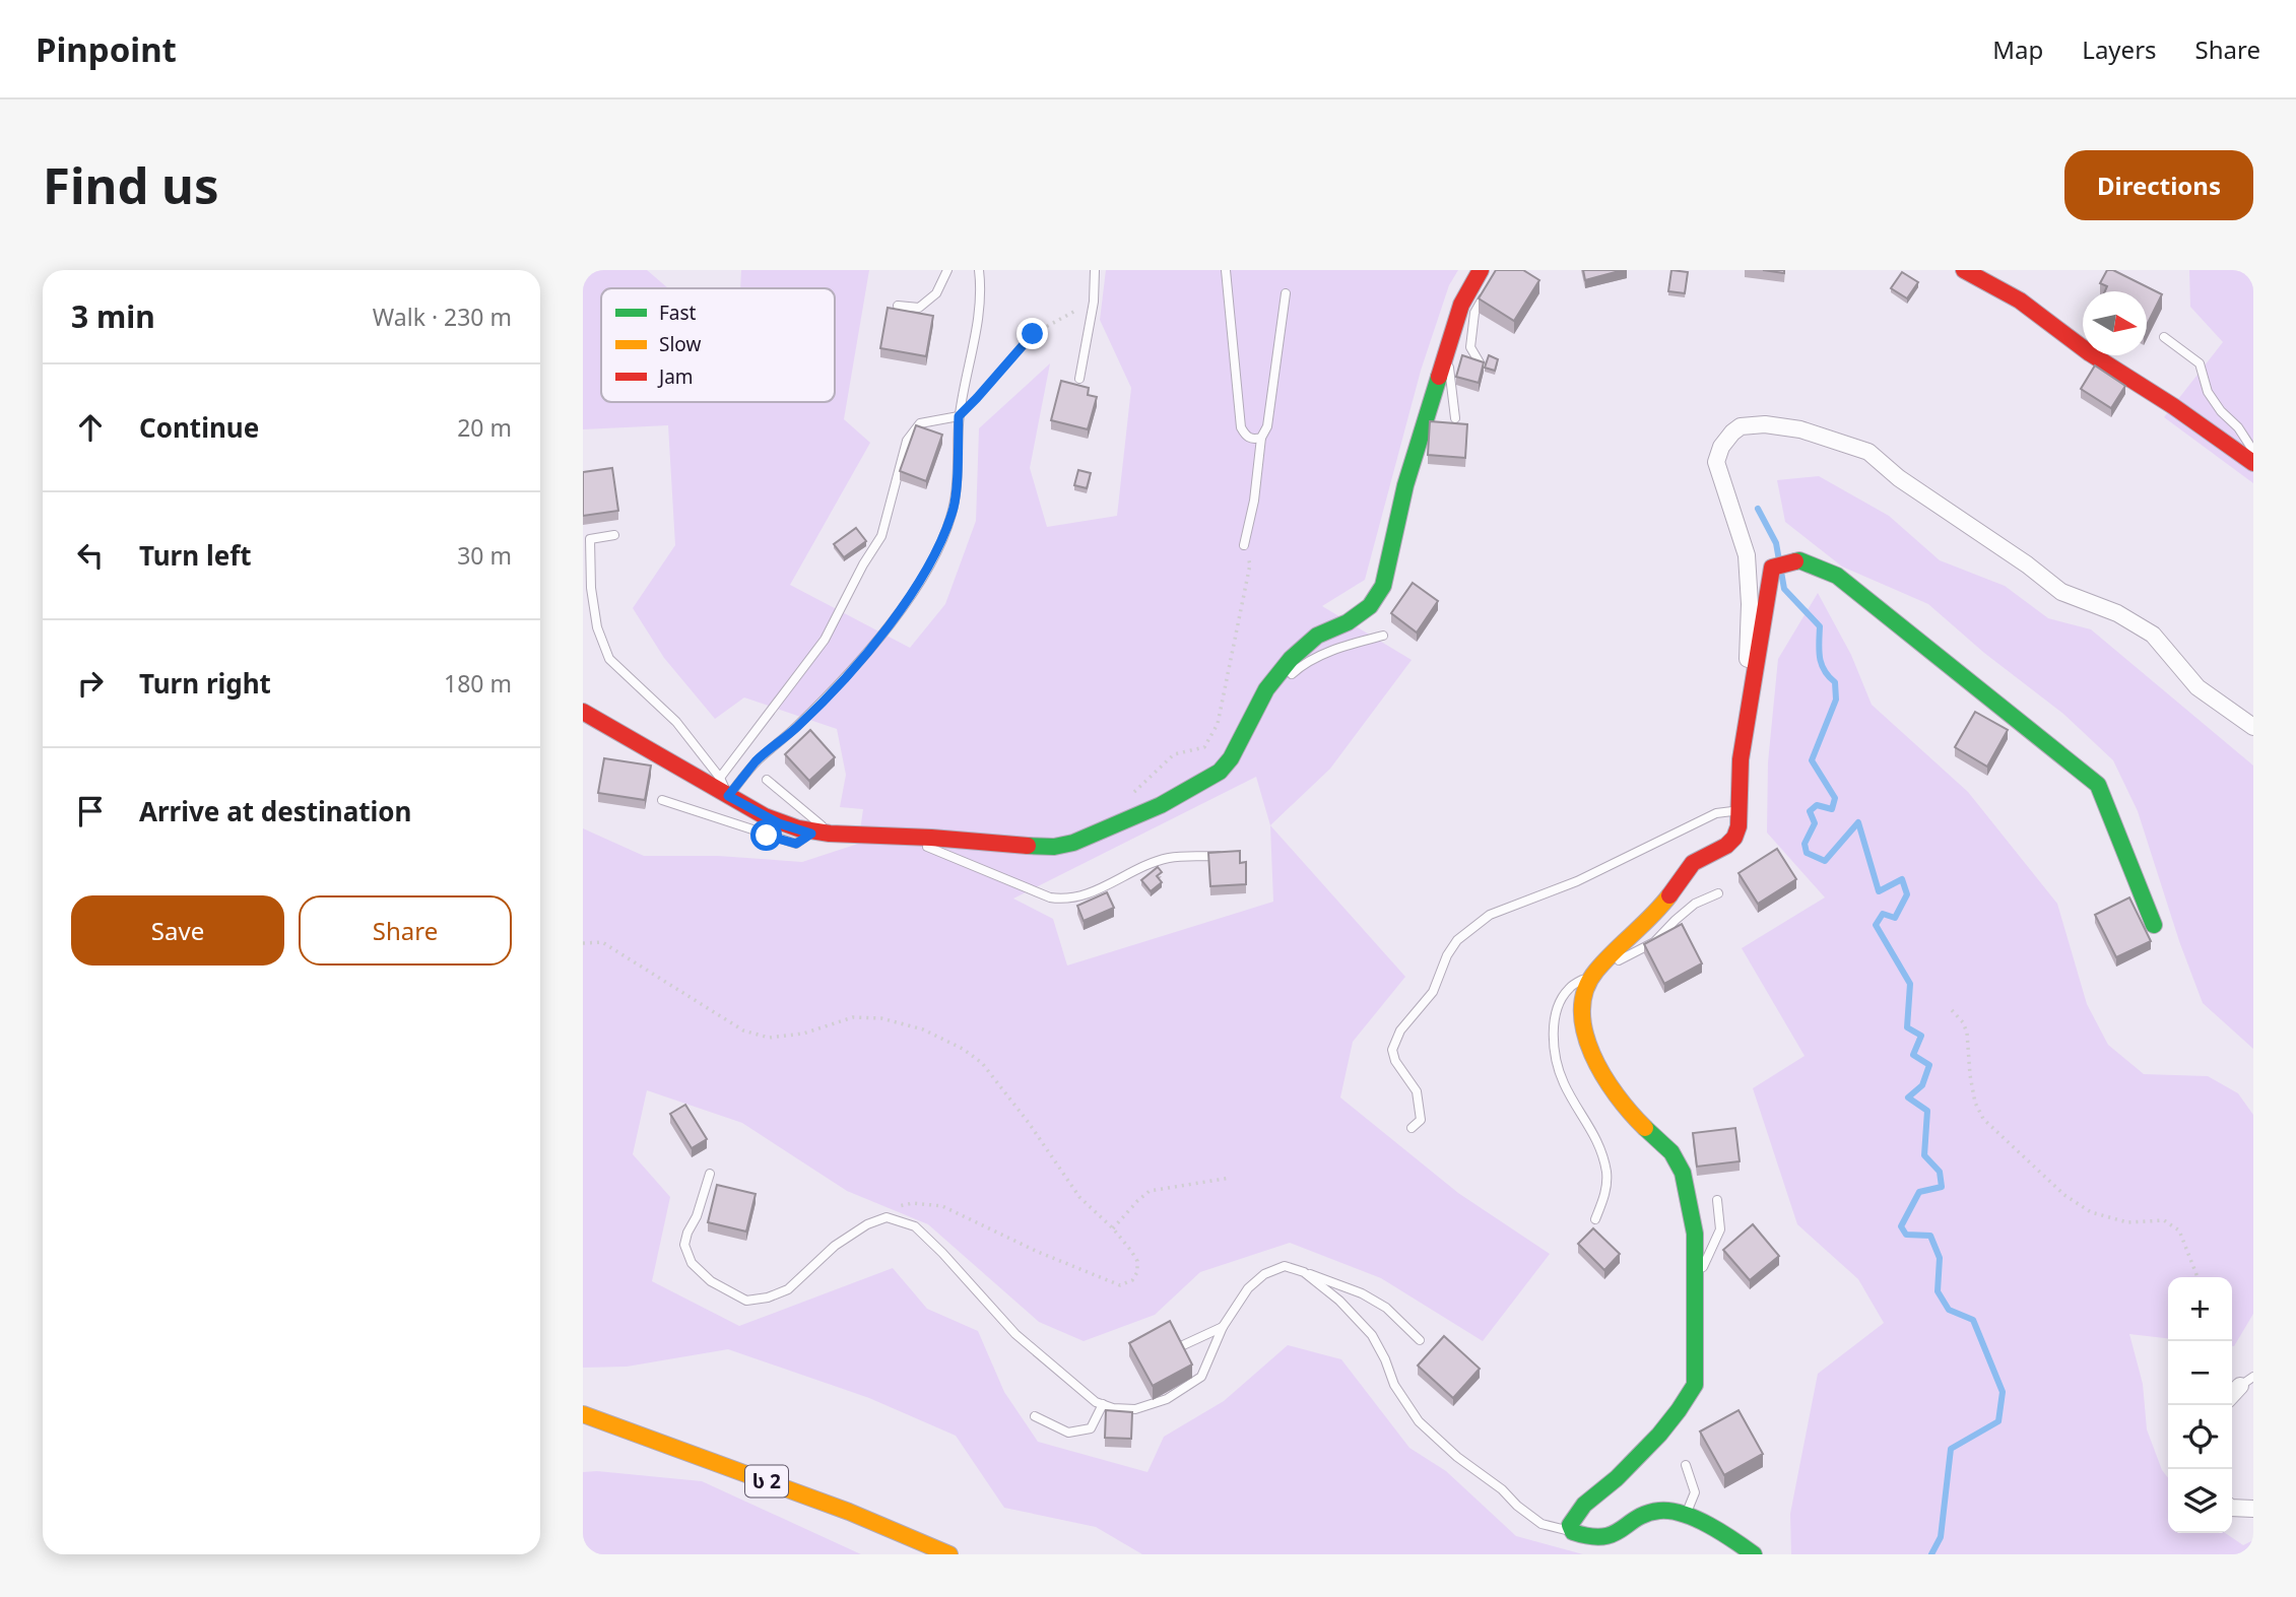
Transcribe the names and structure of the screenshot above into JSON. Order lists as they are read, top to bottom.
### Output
{
  "streets": {
    "main road": ["ს 2"]
  },
  "legend": ["Fast", "Slow", "Jam"],
  "north": "right",
  "page": {
    "header": "Pinpoint",
    "nav": ["Map", "Layers", "Share"],
    "buttons": [
      "Directions",
      ["Save", "Share"]
    ],
    "title": "Find us",
    "heading": ["3 min", "Walk · 230 m"],
    "list": [
      ["Continue", "20 m"],
      ["Turn left", "30 m"],
      ["Turn right", "180 m"],
      "Arrive at destination"
    ],
    "map_buttons": ["+", "−"]
  }
}
